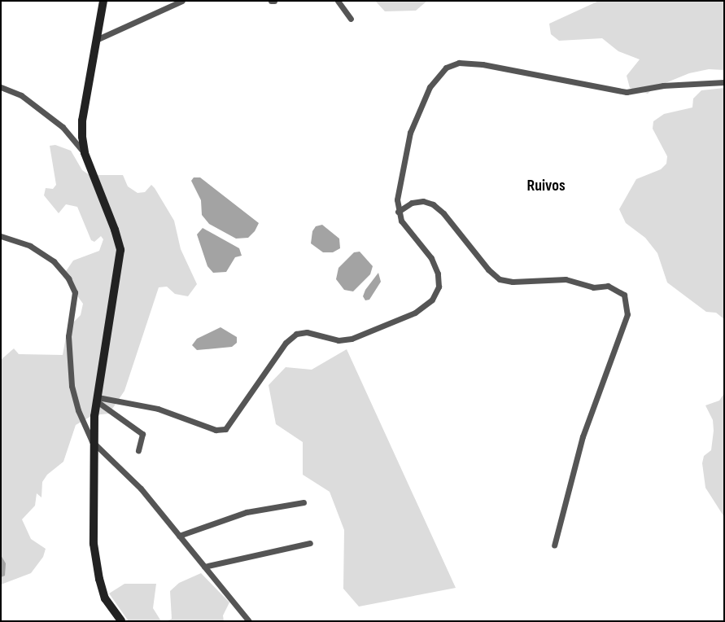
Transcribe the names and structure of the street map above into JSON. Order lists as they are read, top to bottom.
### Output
{
  "districts": ["Ruivos"]
}
